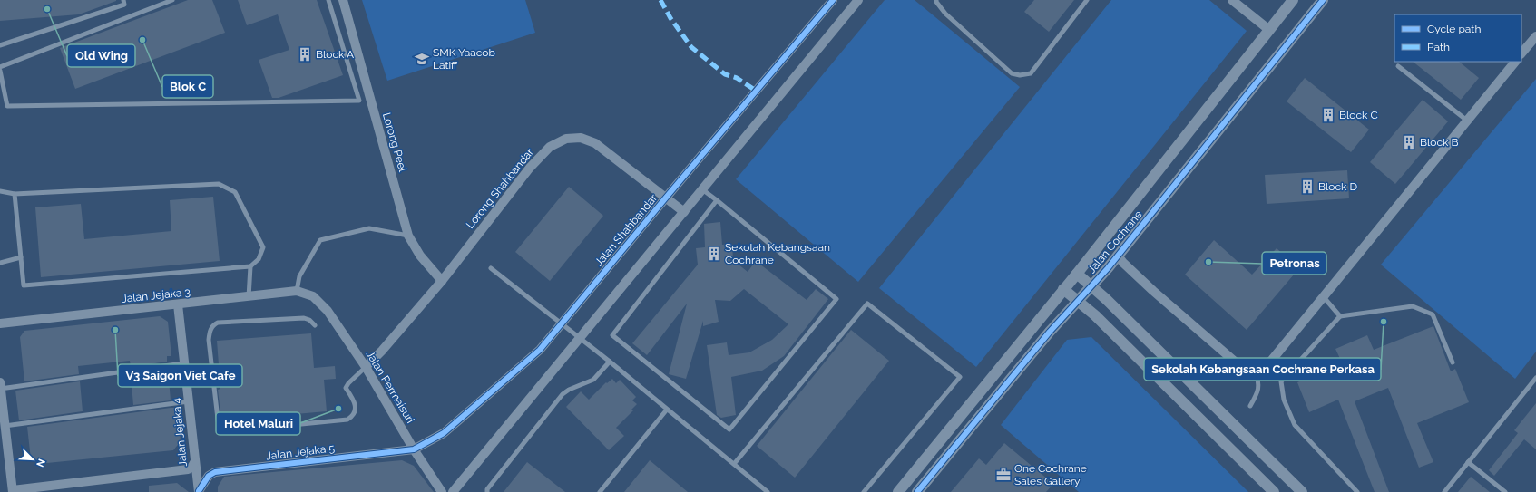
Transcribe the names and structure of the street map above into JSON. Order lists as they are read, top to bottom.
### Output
{
  "streets": {
    "street": [
      "Lorong Peel",
      "Lorong Shahbandar",
      "Jalan Shahbandar",
      "Jalan Cochrane",
      "Jalan Jejaka 3",
      "Jalan Permaisuri",
      "Jalan Jejaka 4",
      "Jalan Jejaka 5"
    ]
  },
  "crossings": [
    ["Lorong Peel", "Lorong Shahbandar"],
    ["Lorong Shahbandar", "Jalan Shahbandar"],
    ["Lorong Shahbandar", "Jalan Permaisuri"],
    ["Jalan Shahbandar", "Jalan Permaisuri"],
    ["Jalan Shahbandar", "Jalan Jejaka 5"],
    ["Jalan Jejaka 3", "Jalan Permaisuri"],
    ["Jalan Jejaka 3", "Jalan Jejaka 4"],
    ["Jalan Permaisuri", "Jalan Jejaka 5"],
    ["Jalan Jejaka 4", "Jalan Jejaka 5"]
  ],
  "places": {
    "other": [
      "Old Wing",
      "Blok C",
      "Petronas",
      "Sekolah Kebangsaan Cochrane Perkasa",
      "V3 Saigon Viet Cafe",
      "Hotel Maluri"
    ],
    "building": [
      "Block A",
      "Block C",
      "Block B",
      "Block D",
      "Sekolah Kebangsaan Cochrane"
    ],
    "school or university": ["SMK Yaacob Latiff"],
    "office": ["One Cochrane Sales Gallery"]
  },
  "legend": ["Cycle path", "Path"],
  "north": "bottom right"
}
